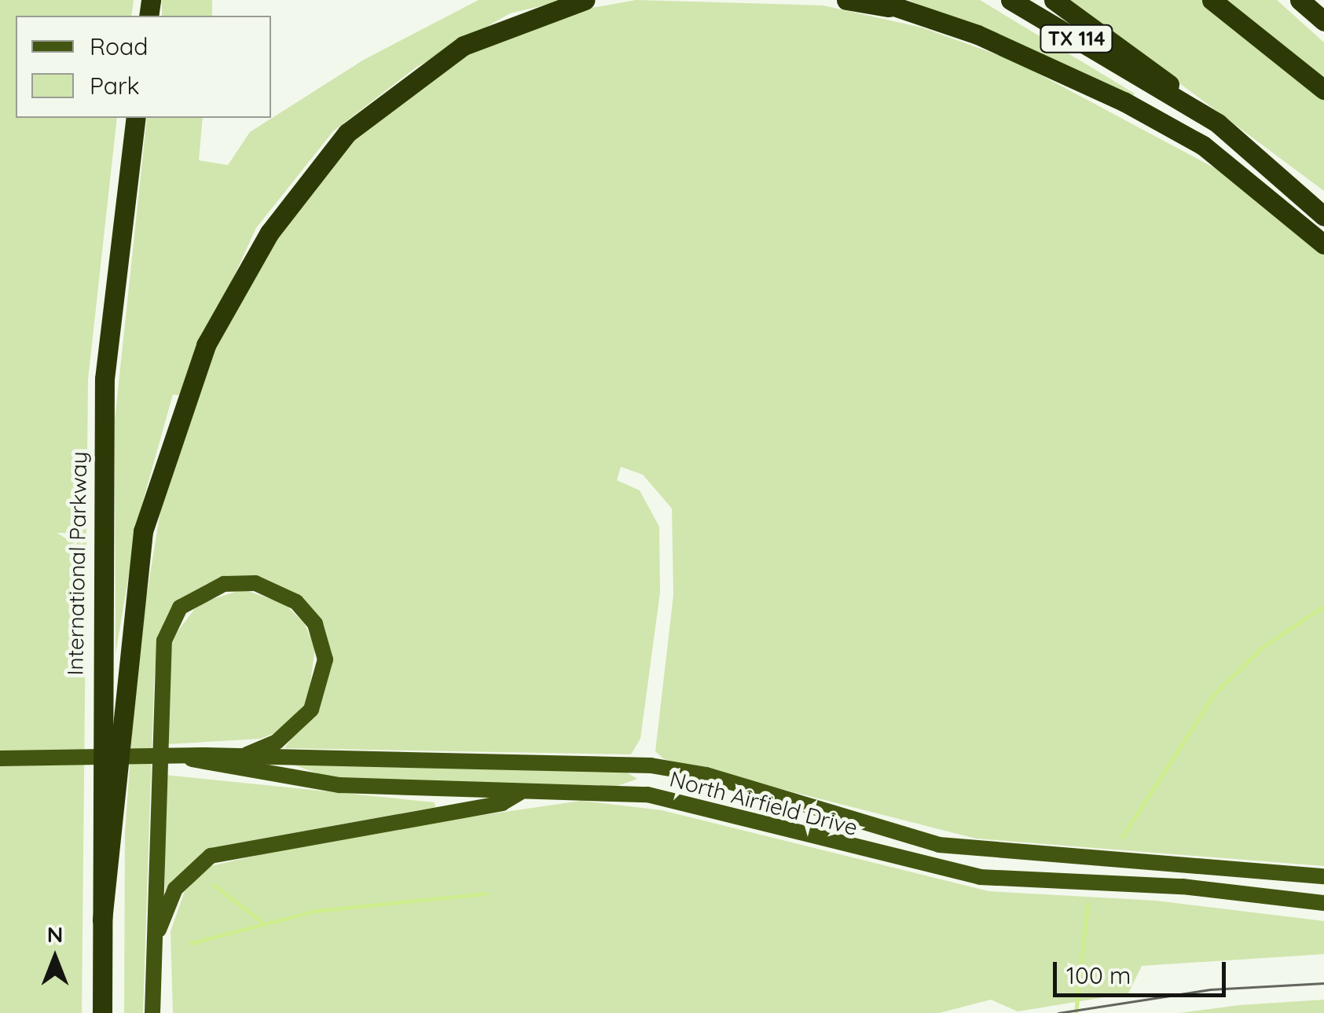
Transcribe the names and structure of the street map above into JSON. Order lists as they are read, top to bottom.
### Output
{
  "streets": {
    "highway": ["TX 114", "International Parkway"],
    "main road": ["North Airfield Drive"]
  },
  "legend": ["Road", "Park"],
  "scale_bar": "100 m",
  "north": "top"
}
